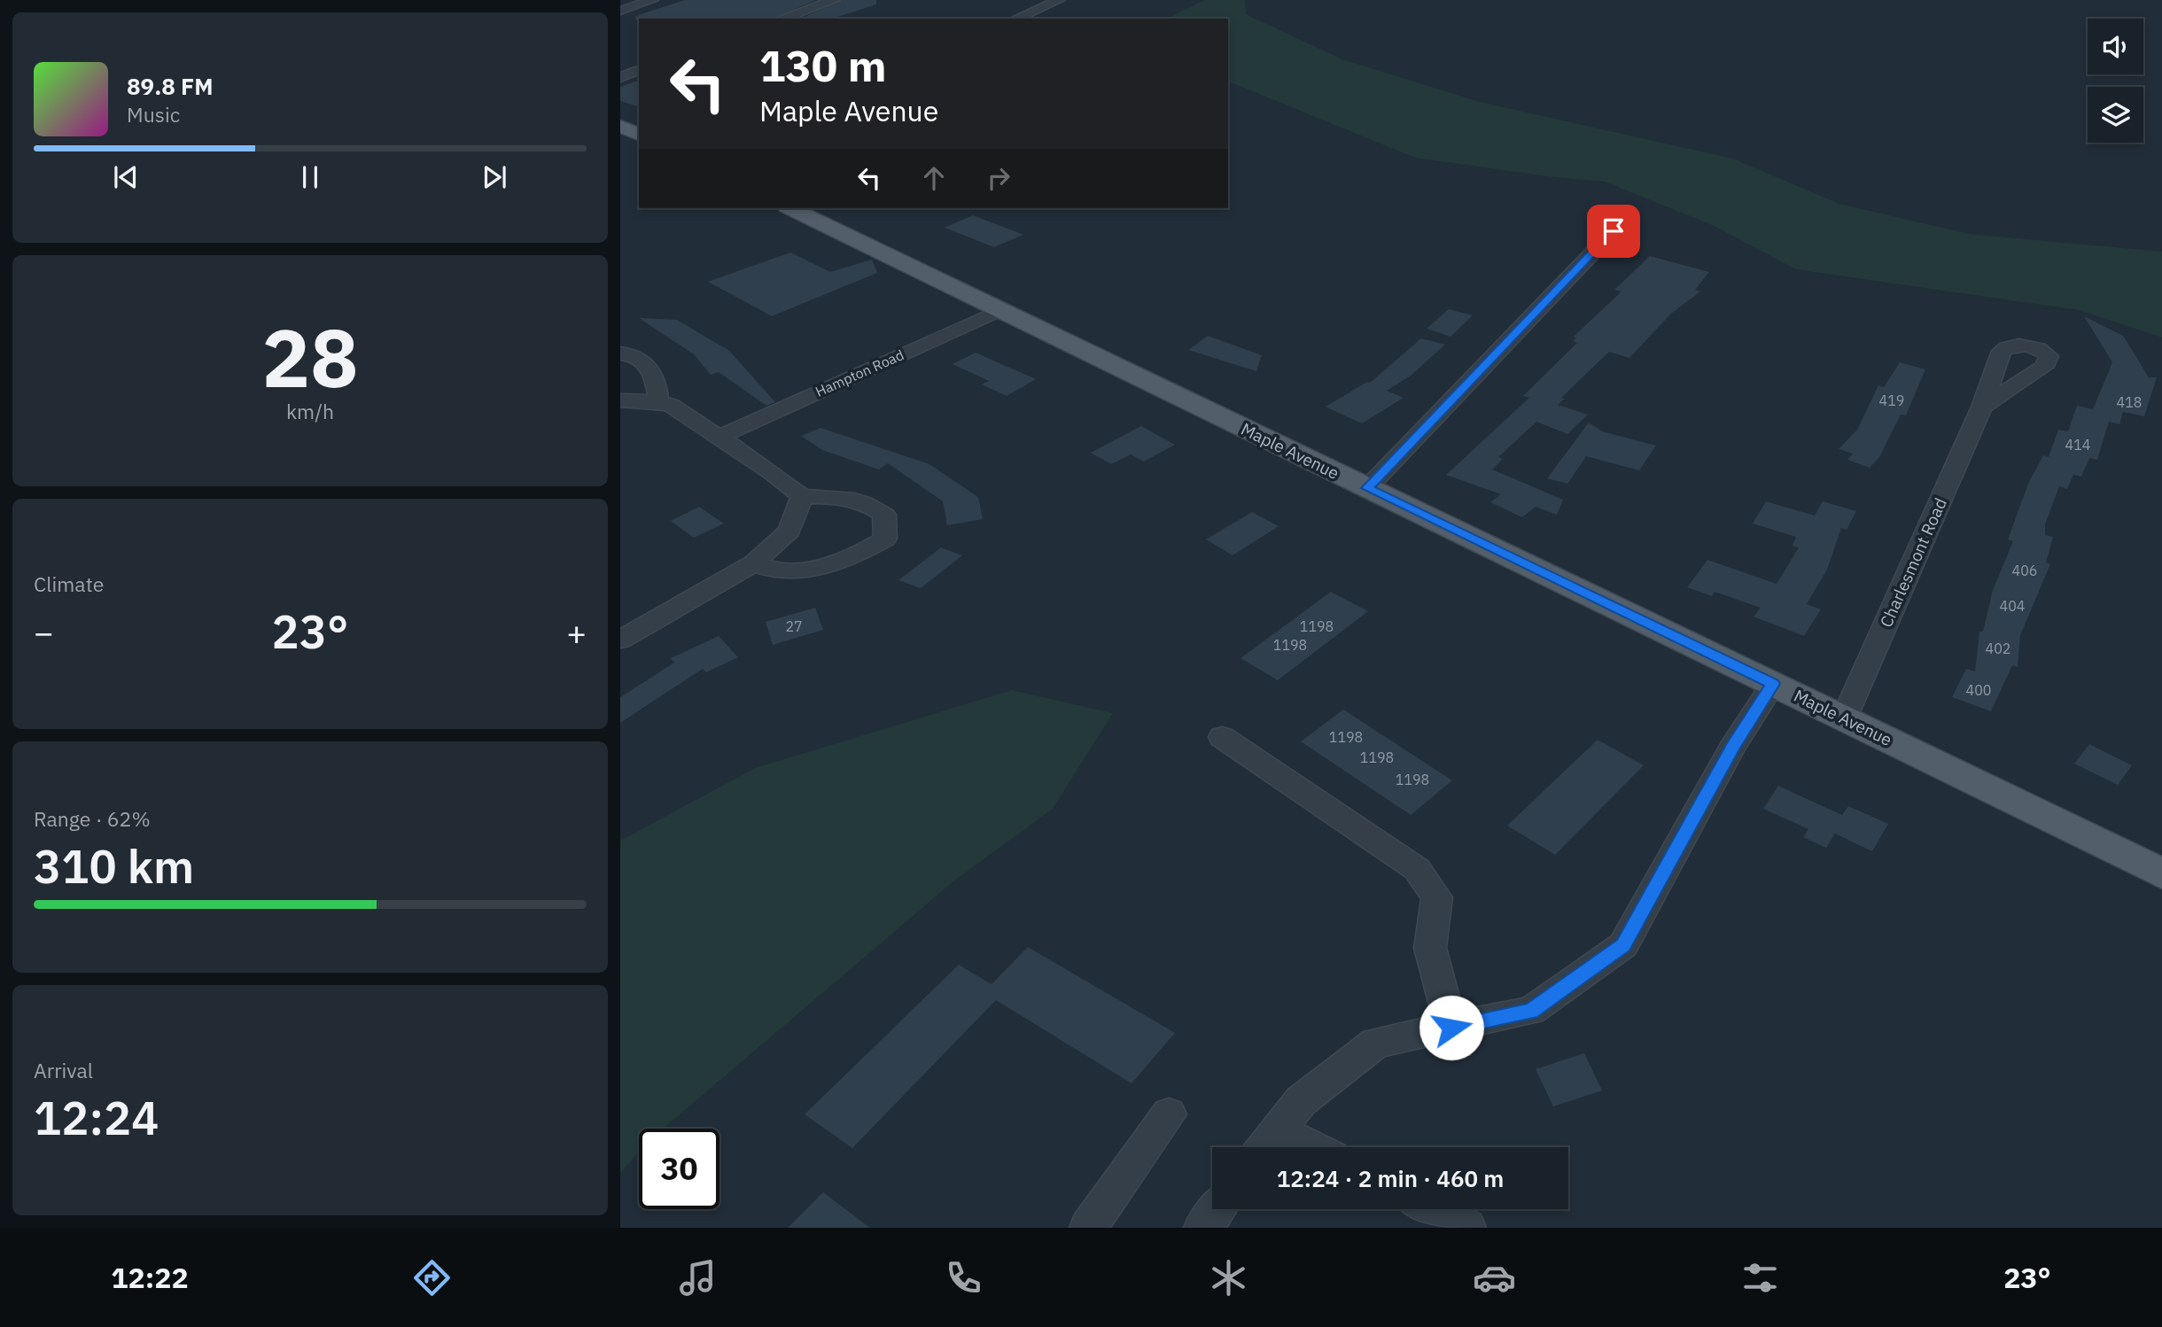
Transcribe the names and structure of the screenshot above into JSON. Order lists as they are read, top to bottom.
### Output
{
  "streets": {
    "main road": ["Maple Avenue"],
    "street": ["Hampton Road", "Charlesmont Road"]
  },
  "crossings": [
    ["Hampton Road", "Maple Avenue"],
    ["Maple Avenue", "Charlesmont Road"]
  ],
  "house_numbers": [
    "419",
    "418",
    "414",
    "406",
    "404",
    "27",
    "1198",
    "1198",
    "402",
    "400",
    "1198",
    "1198",
    "1198"
  ],
  "page": {
    "turn": ["130 m", "Maple Avenue"],
    "song": ["89.8 FM", "Music"],
    "tile": [
      ["28", "km/h"],
      "Climate",
      ["Range · 62%", "310 km"],
      ["Arrival", "12:24"]
    ],
    "heat": ["−", "23°", "+"],
    "limit": "30",
    "trip": "12:24 · 2 min · 460 m",
    "tabs": ["12:22", "23°"]
  }
}
